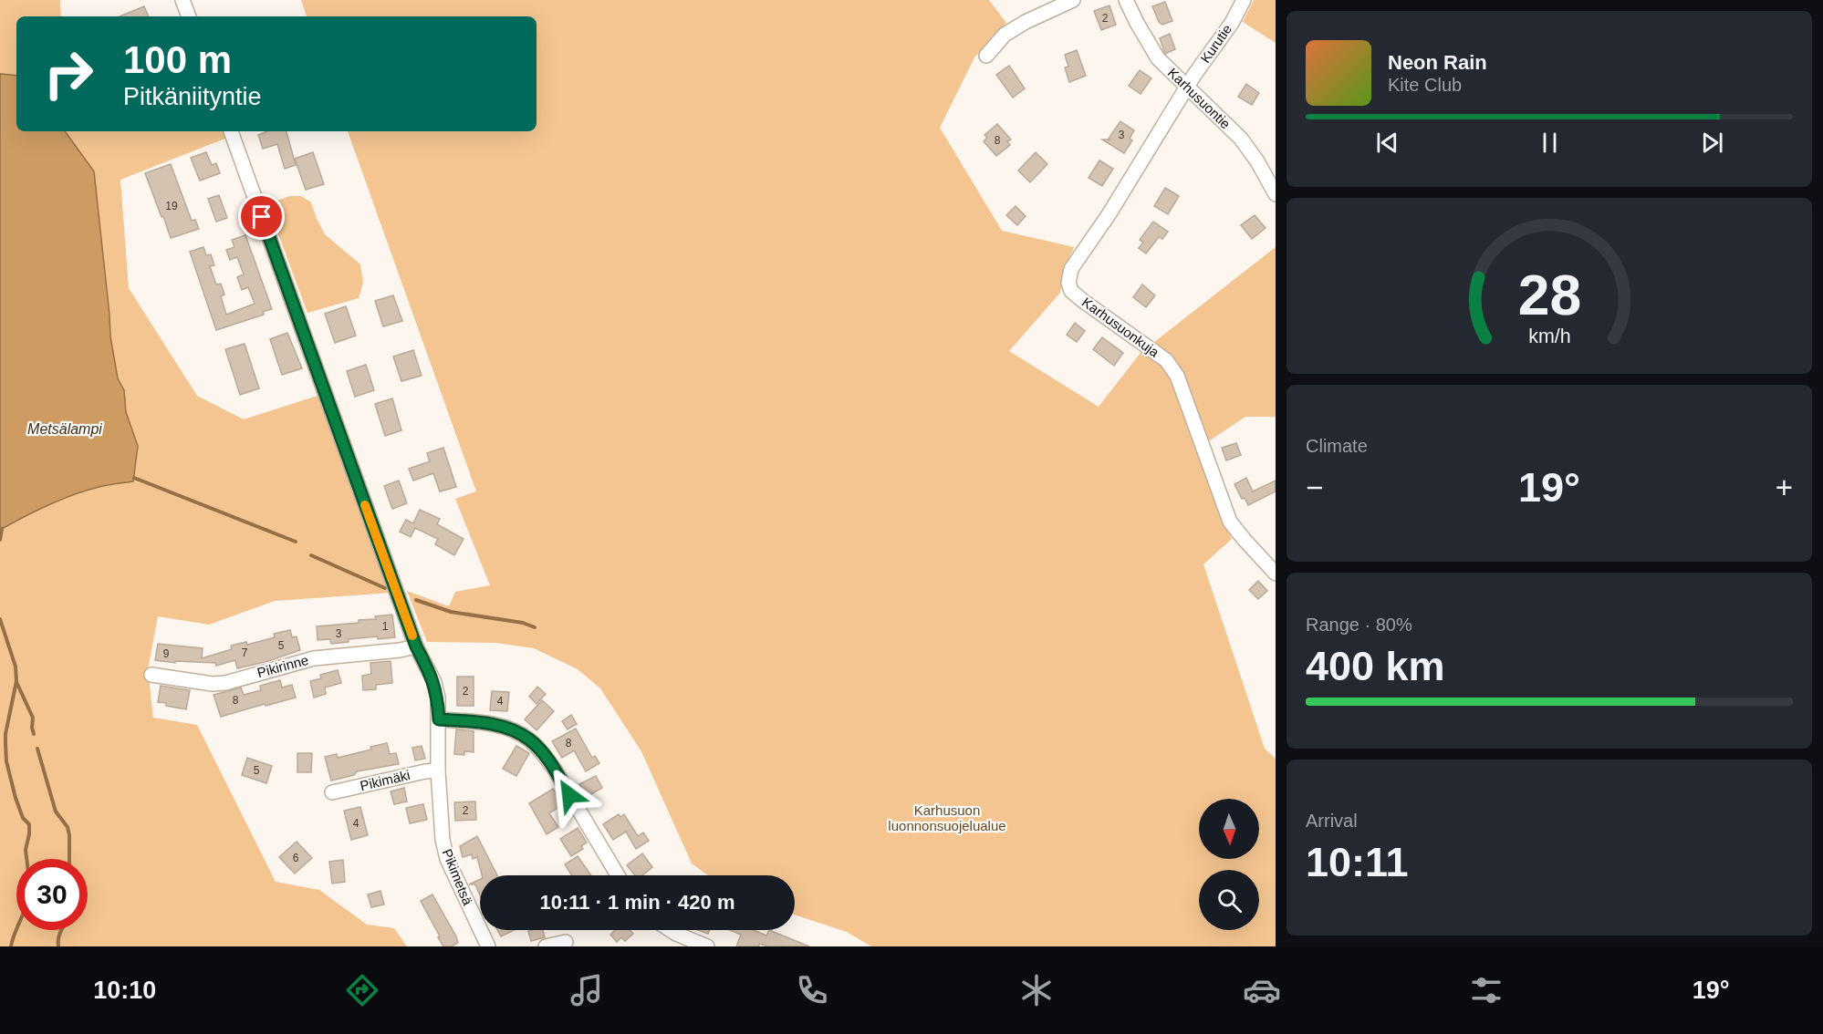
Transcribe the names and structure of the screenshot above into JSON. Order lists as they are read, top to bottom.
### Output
{
  "streets": {
    "street": [
      "Kurutie",
      "Karhusuontie",
      "Karhusuonkuja",
      "Pikirinne",
      "Pikimäki",
      "Pikimetsä"
    ]
  },
  "crossings": [
    ["Kurutie", "Karhusuontie"],
    ["Kurutie", "Karhusuonkuja"],
    ["Karhusuontie", "Karhusuonkuja"],
    ["Pikirinne", "Pikimetsä"],
    ["Pikimäki", "Pikimetsä"]
  ],
  "water": ["Metsälampi"],
  "parks": ["Karhusuon luonnonsuojelualue"],
  "house_numbers": [
    "2",
    "3",
    "8",
    "19",
    "1",
    "3",
    "5",
    "7",
    "9",
    "2",
    "8",
    "4",
    "8",
    "5",
    "2",
    "4",
    "6"
  ],
  "north": "bottom",
  "page": {
    "turn": ["100 m", "Pitkäniityntie"],
    "song": ["Neon Rain", "Kite Club"],
    "tile": [
      "Climate",
      ["Range · 80%", "400 km"],
      ["Arrival", "10:11"]
    ],
    "heat": ["−", "19°", "+"],
    "limit": "30",
    "trip": "10:11 · 1 min · 420 m",
    "tabs": ["10:10", "19°"],
    "gauge": ["28", "km/h"]
  }
}
